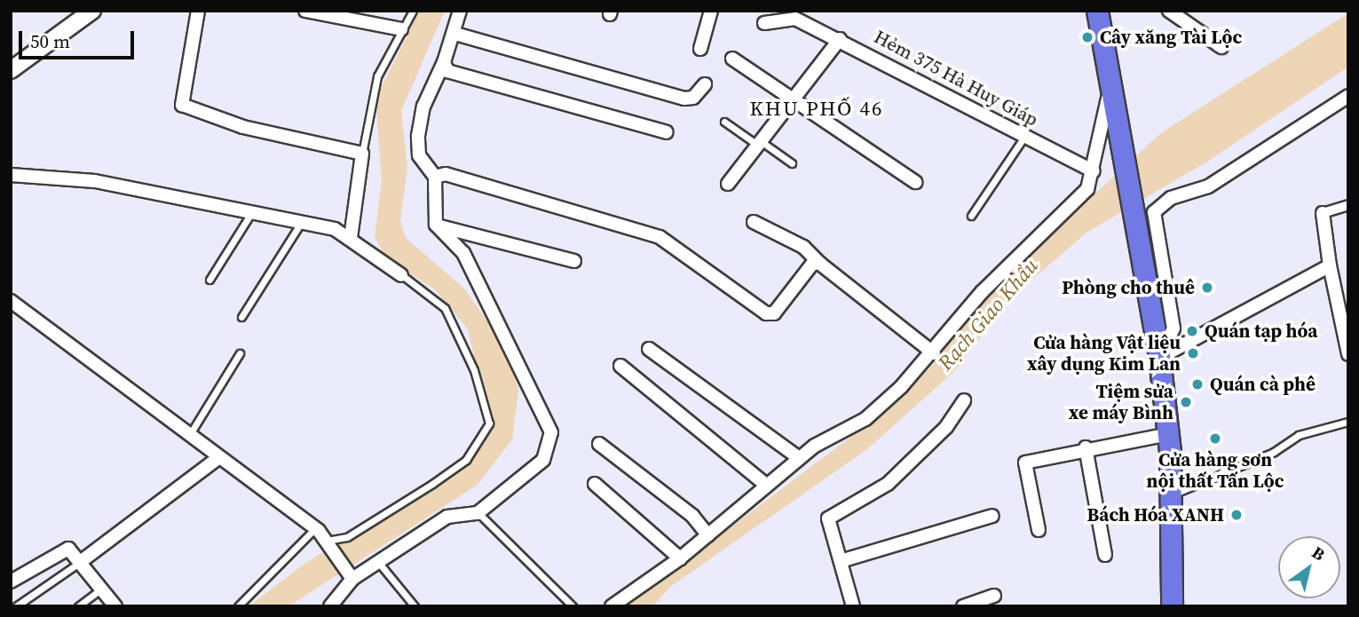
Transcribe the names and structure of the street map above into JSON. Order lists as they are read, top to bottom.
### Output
{
  "streets": {
    "street": ["Hẻm 375 Hà Huy Giáp"]
  },
  "districts": ["KHU PHỐ 46"],
  "water": ["Rạch Giao Khẩu"],
  "places": [
    "Cây xăng Tài Lộc",
    "Phòng cho thuê",
    "Quán tạp hóa",
    "Cửa hàng Vật liệu xây dụng Kim Lan",
    "Quán cà phê",
    "Tiệm sửa xe máy Bình",
    "Cửa hàng sơn nội thất Tấn Lộc",
    "Bách Hóa XANH"
  ],
  "scale_bar": "50 m",
  "north": "top right"
}
